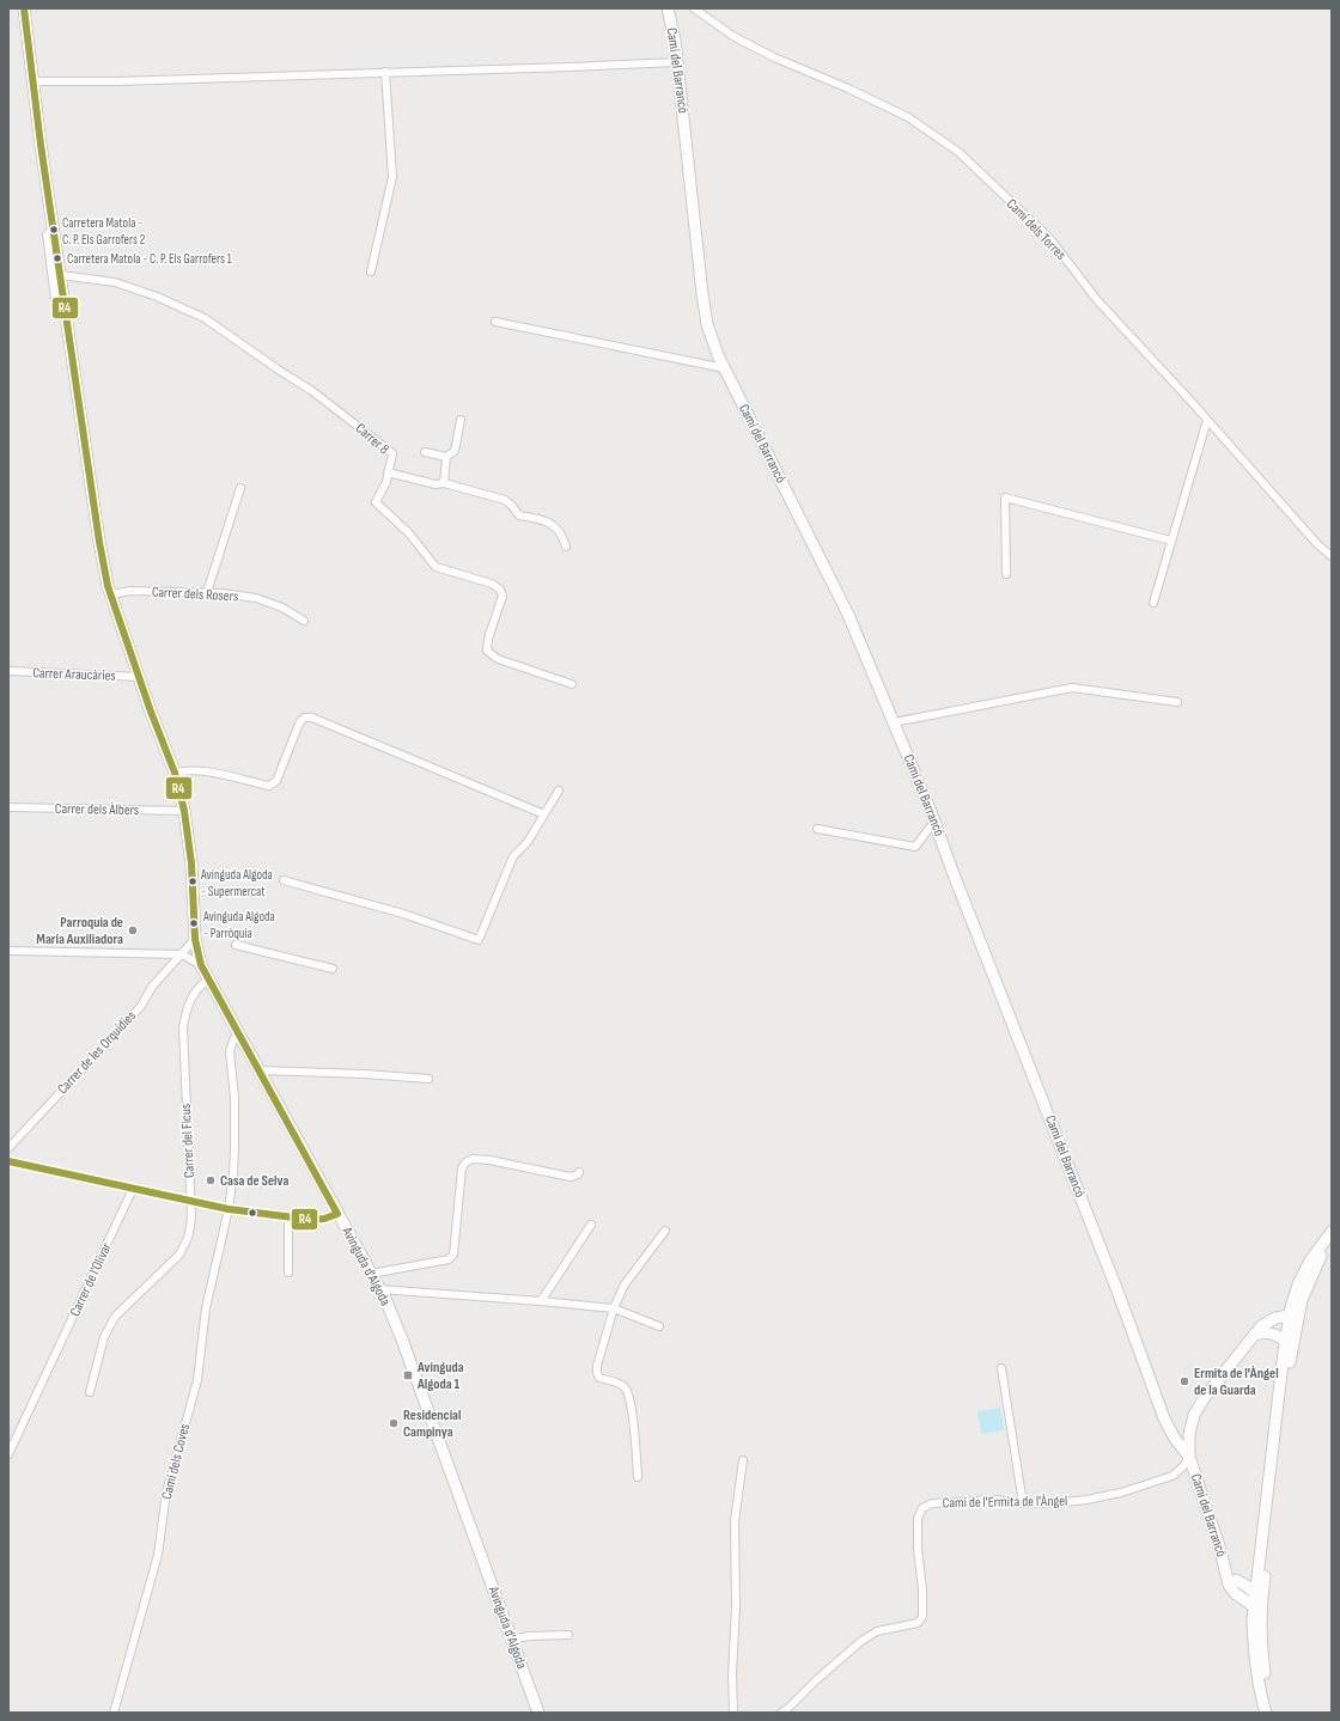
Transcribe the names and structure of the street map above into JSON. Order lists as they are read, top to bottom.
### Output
{
  "streets": {
    "street": [
      "Camí del Barrancó",
      "Camí dels Torres",
      "Carrer 8",
      "Carrer dels Rosers",
      "Carrer Araucàries",
      "Carrer dels Àlbers",
      "Carrer de les Orquídies",
      "Carrer del Ficus",
      "Avinguda d'Algoda",
      "Carrer de l'Olivar",
      "Camí dels Coves",
      "Camí de l'Ermita de l'Àngel"
    ]
  },
  "crossings": [
    ["Camí del Barrancó", "Camí de l'Ermita de l'Àngel"],
    ["Carrer 8", "Avinguda d'Algoda"],
    ["Carrer dels Rosers", "Avinguda d'Algoda"],
    ["Carrer Araucàries", "Avinguda d'Algoda"],
    ["Carrer dels Àlbers", "Avinguda d'Algoda"],
    ["Carrer de les Orquídies", "Avinguda d'Algoda"],
    ["Carrer del Ficus", "Avinguda d'Algoda"],
    ["Avinguda d'Algoda", "Camí dels Coves"]
  ],
  "places": {
    "other": [
      "Carretera Matola - C. P. Els Garrofers 2",
      "Carretera Matola - C. P. Els Garrofers 1",
      "Avinguda Algoda - Supermercat",
      "Avinguda Algoda - Parròquia",
      "Parroquia de María Auxiliadora",
      "Casa de Selva",
      "Ermita de l'Àngel de la Guarda",
      "Residencial Campinya"
    ],
    "transit": ["Avinguda Algoda 1"]
  },
  "lines": ["transit line R4"]
}
